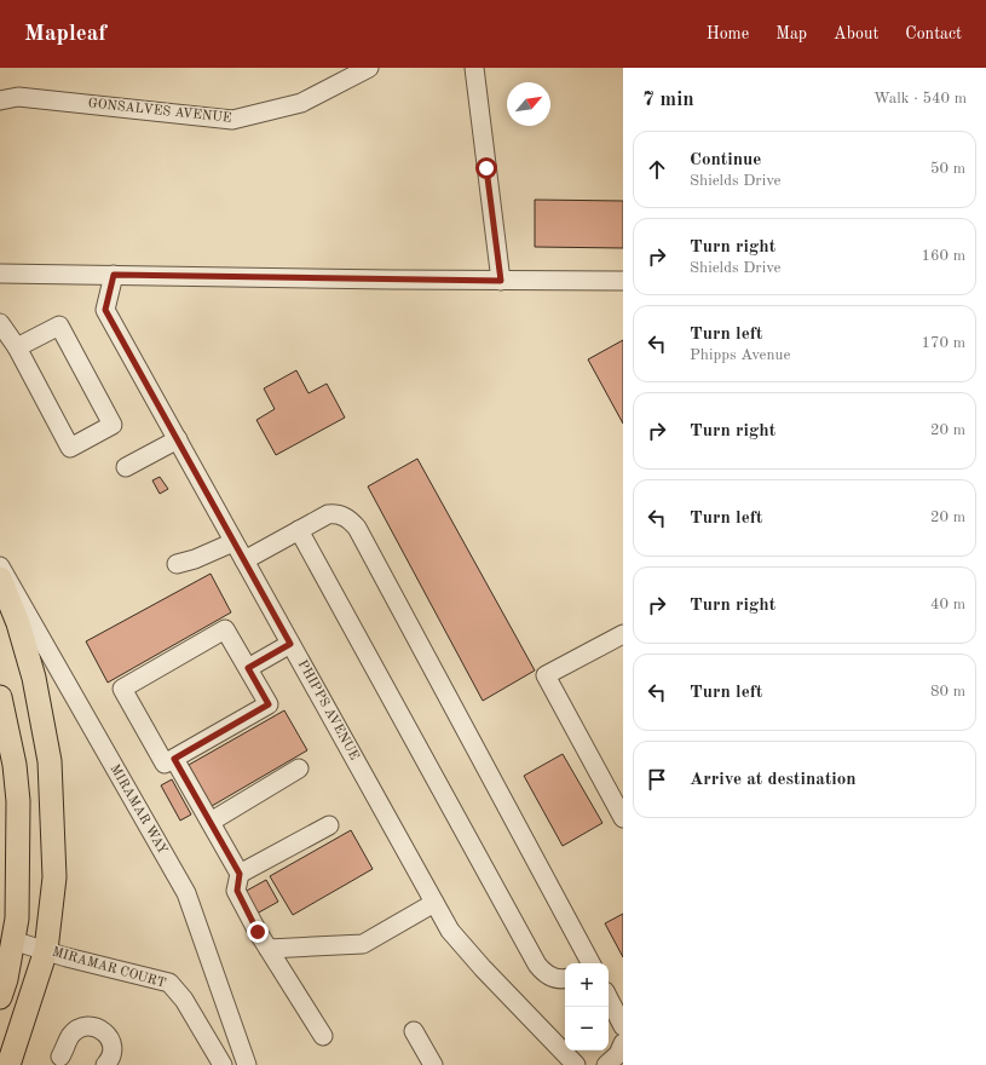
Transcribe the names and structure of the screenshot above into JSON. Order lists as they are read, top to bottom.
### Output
{
  "streets": {
    "street": [
      "GONSALVES AVENUE",
      "PHIPPS AVENUE",
      "MIRAMAR WAY",
      "MIRAMAR COURT"
    ]
  },
  "north": "top right",
  "page": {
    "header": "Mapleaf",
    "nav": [
      "Home",
      "Map",
      "About",
      "Contact"
    ],
    "heading": ["7 min", "Walk · 540 m"],
    "list": [
      ["Continue", "Shields Drive", "50 m"],
      ["Turn right", "Shields Drive", "160 m"],
      ["Turn left", "Phipps Avenue", "170 m"],
      ["Turn right", "20 m"],
      ["Turn left", "20 m"],
      ["Turn right", "40 m"],
      ["Turn left", "80 m"],
      "Arrive at destination"
    ],
    "map_buttons": ["+", "−"]
  }
}
